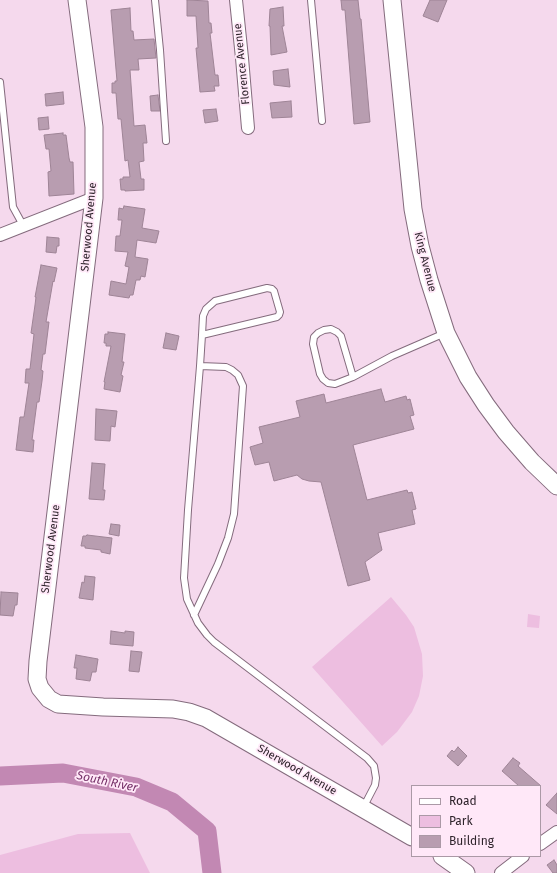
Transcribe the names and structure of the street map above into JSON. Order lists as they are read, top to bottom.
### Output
{
  "streets": {
    "street": ["Florence Avenue", "Sherwood Avenue", "King Avenue"]
  },
  "water": ["South River"],
  "legend": ["Road", "Park", "Building"]
}
